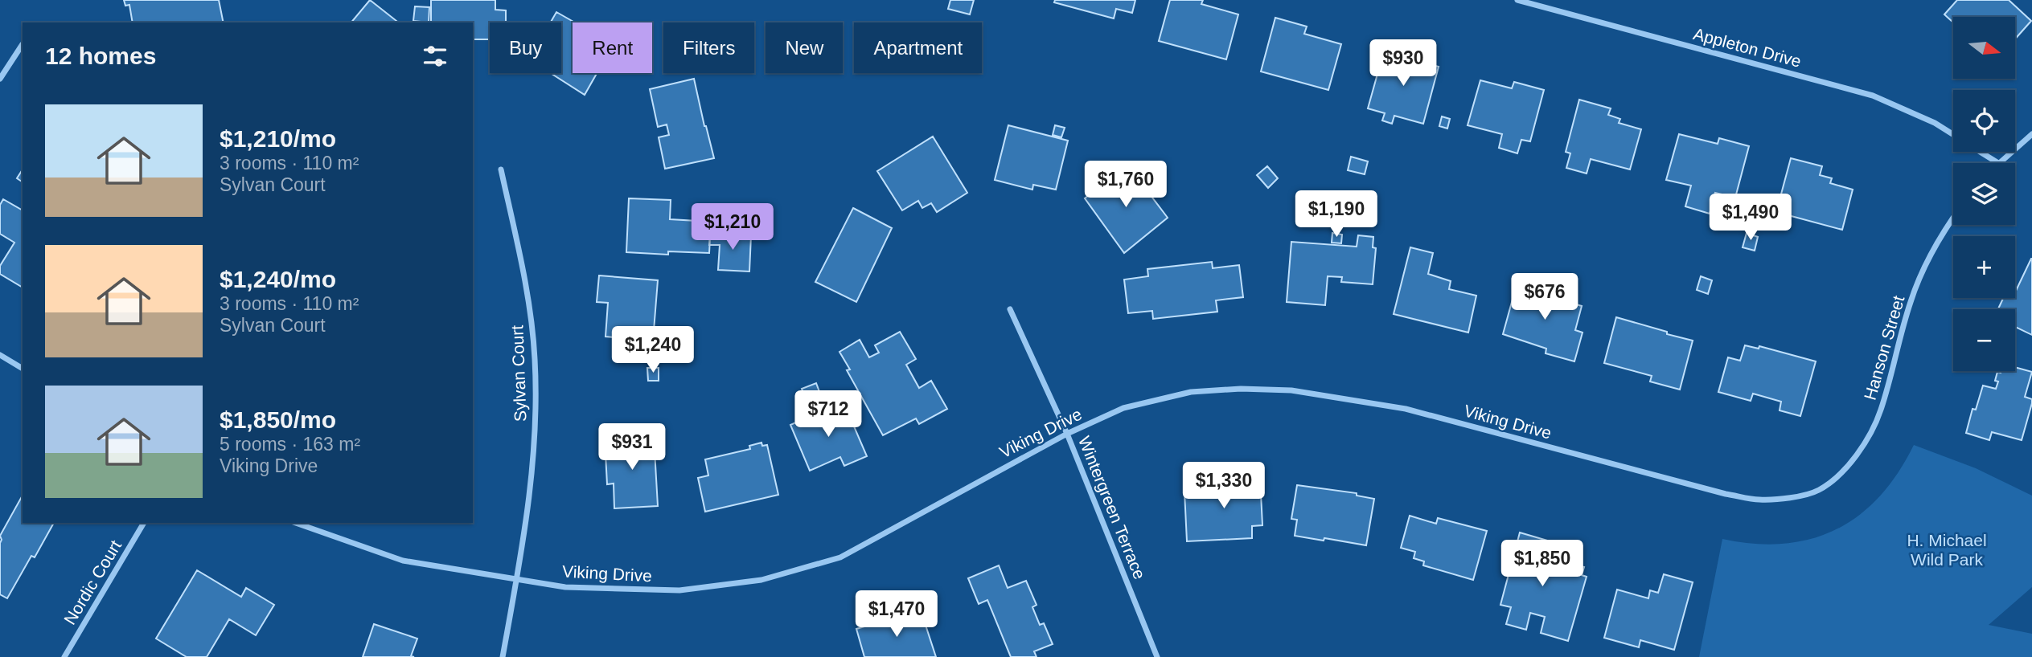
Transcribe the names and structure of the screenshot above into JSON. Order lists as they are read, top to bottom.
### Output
{
  "streets": {
    "street": [
      "Appleton Drive",
      "Hanson Street",
      "Sylvan Court",
      "Viking Drive",
      "Wintergreen Terrace",
      "Nordic Court"
    ]
  },
  "crossings": [
    ["Hanson Street", "Viking Drive"],
    ["Sylvan Court", "Viking Drive"],
    ["Viking Drive", "Wintergreen Terrace"]
  ],
  "parks": ["H. Michael Wild Park"],
  "north": "right",
  "page": {
    "map_buttons": ["+", "−"],
    "chip": [
      "Buy",
      "Rent",
      "Filters",
      "New",
      "Apartment"
    ],
    "heading": "12 homes",
    "price": [
      "$930",
      "$1,760",
      "$1,190",
      "$1,490",
      "$1,210",
      "$676",
      "$1,240",
      "$712",
      "$931",
      "$1,330",
      "$1,850",
      "$1,470"
    ],
    "list": [
      {
        "name": "$1,210/mo",
        "note": "3 rooms · 110 m² · Sylvan Court"
      },
      {
        "name": "$1,240/mo",
        "note": "3 rooms · 110 m² · Sylvan Court"
      },
      {
        "name": "$1,850/mo",
        "note": "5 rooms · 163 m² · Viking Drive"
      }
    ]
  }
}
